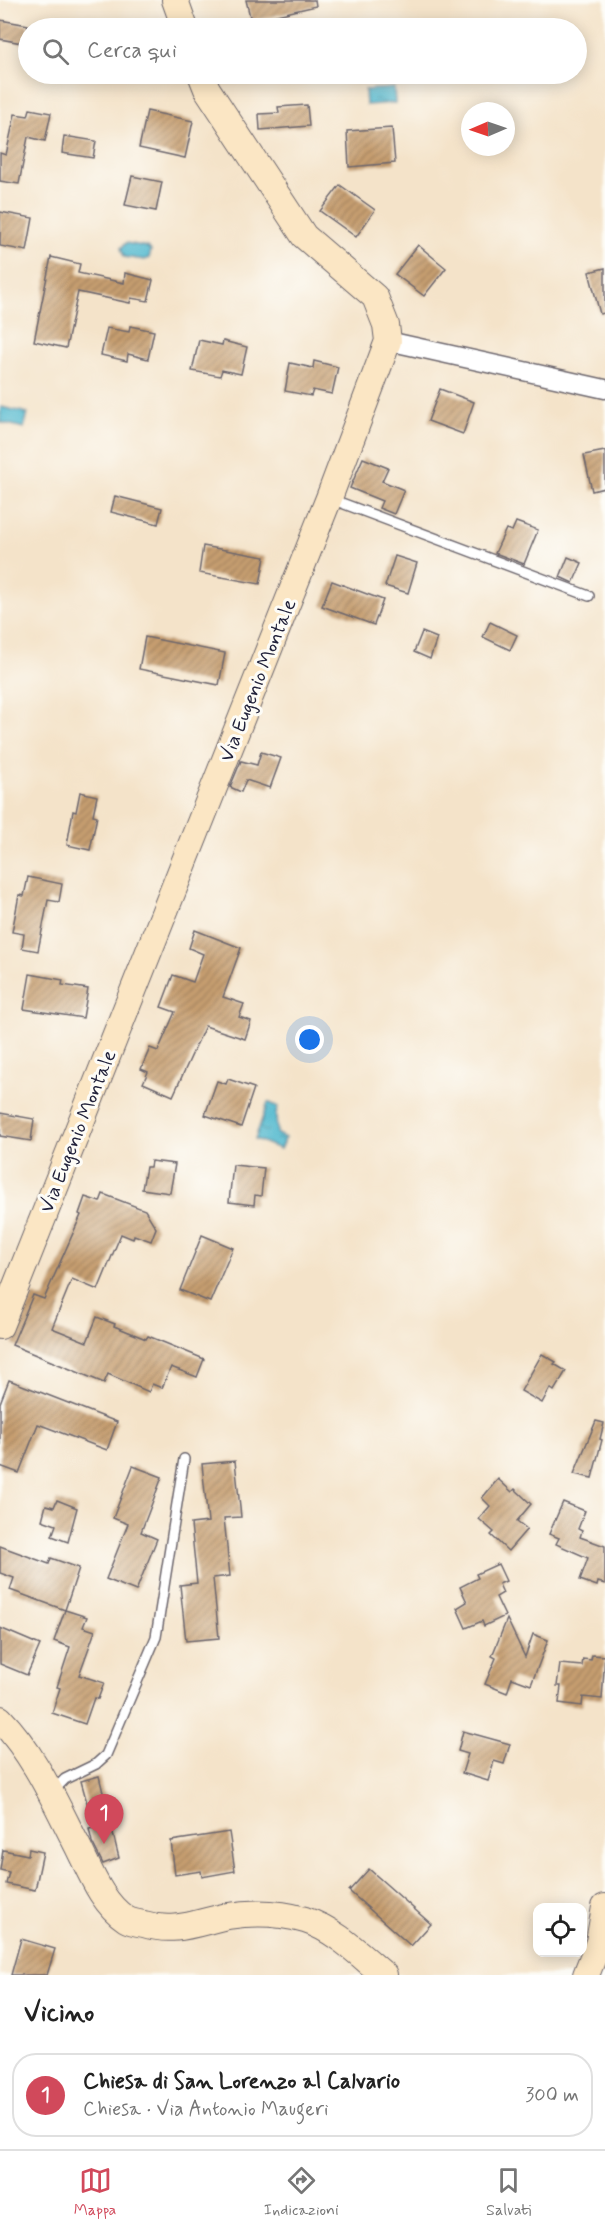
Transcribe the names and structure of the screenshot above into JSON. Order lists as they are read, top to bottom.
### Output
{
  "streets": {
    "street": ["Via Eugenio Montale"]
  },
  "north": "left",
  "page": {
    "search": "Cerca qui",
    "pins": "1",
    "heading": "Vicino",
    "list": [
      {
        "mark": "1",
        "name": "Chiesa di San Lorenzo al Calvario",
        "note": "Chiesa · Via Antonio Maugeri",
        "value": "300 m"
      }
    ],
    "nav": ["Mappa", "Indicazioni", "Salvati"]
  }
}
